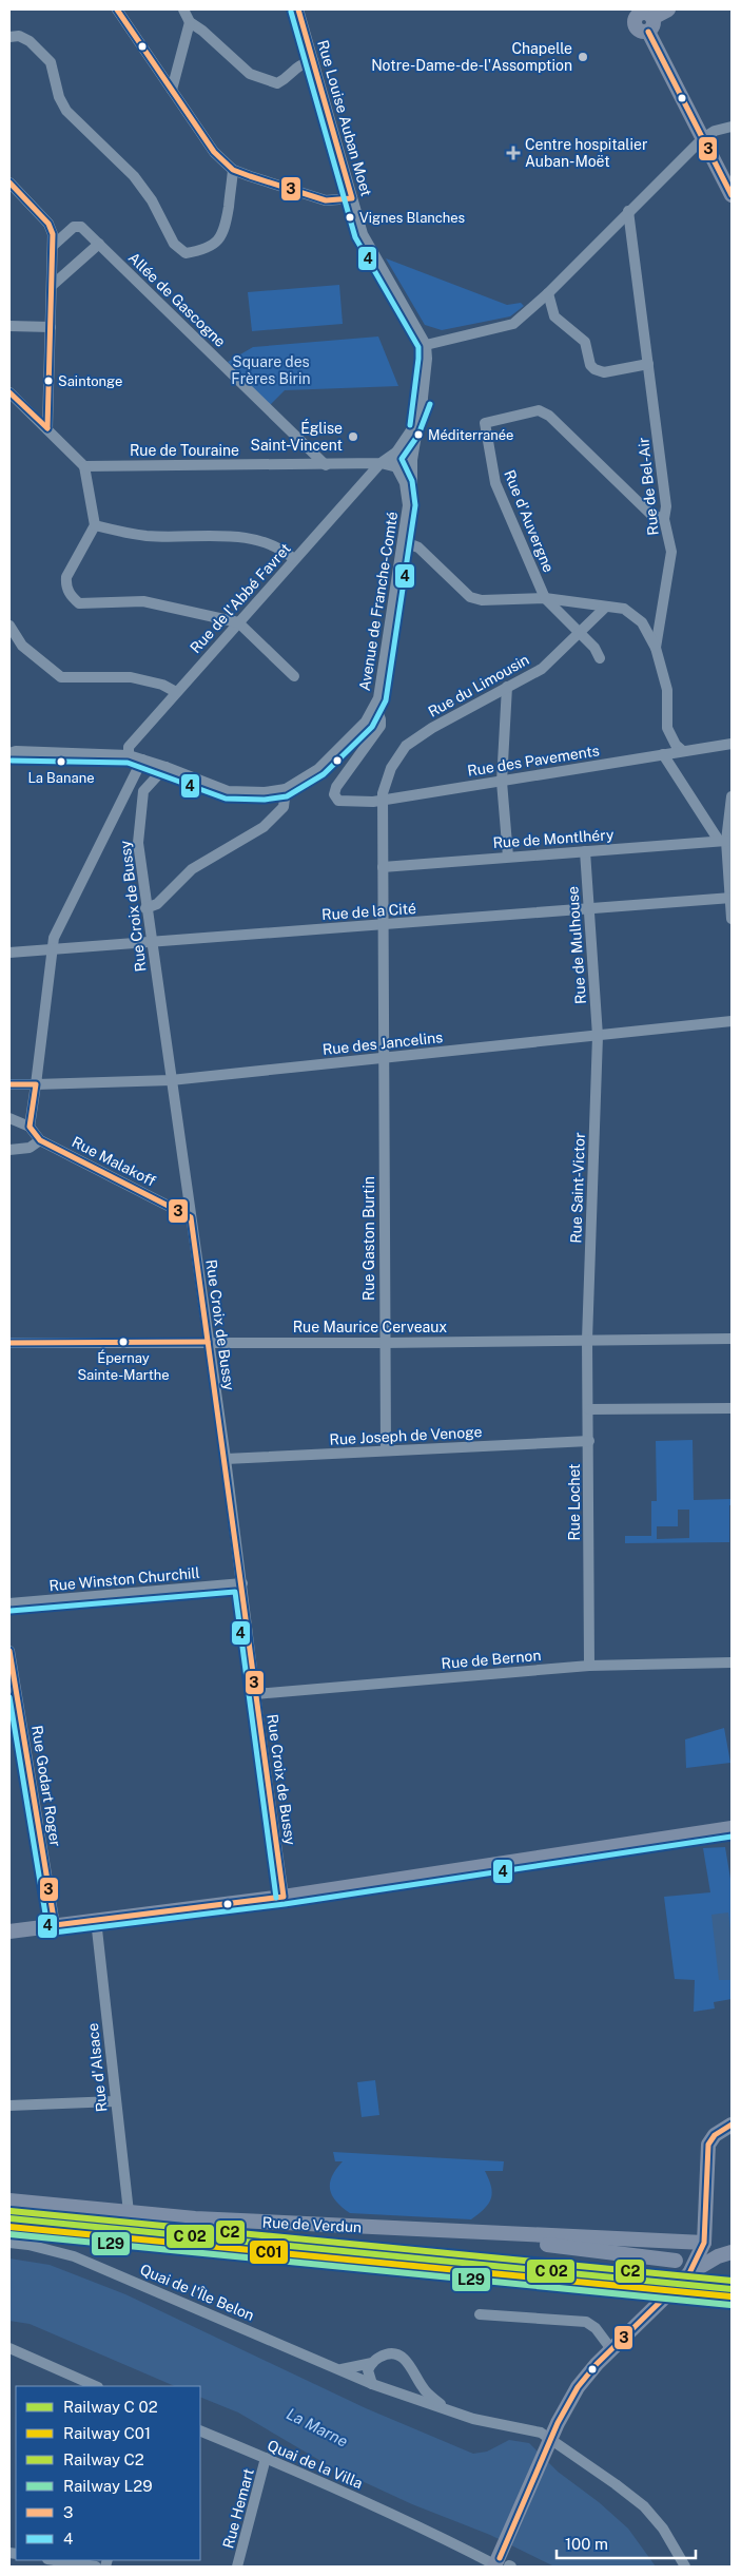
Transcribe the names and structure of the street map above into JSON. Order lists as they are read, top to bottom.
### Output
{
  "streets": {
    "main road": ["Rue de Verdun"],
    "street": [
      "Rue Louise Auban Moet",
      "Allée de Gascogne",
      "Rue de Touraine",
      "Rue de Bel-Air",
      "Rue d'Auvergne",
      "Rue de l'Abbé Favret",
      "Avenue de Franche-Comté",
      "Rue du Limousin",
      "Rue des Pavements",
      "Rue de Montlhéry",
      "Rue Croix de Bussy",
      "Rue de la Cité",
      "Rue de Mulhouse",
      "Rue des Jancelins",
      "Rue Malakoff",
      "Rue Saint-Victor",
      "Rue Gaston Burtin",
      "Rue Maurice Cerveaux",
      "Rue Joseph de Venoge",
      "Rue Lochet",
      "Rue Winston Churchill",
      "Rue de Bernon",
      "Rue Godart Roger",
      "Rue d'Alsace",
      "Quai de l'Île Belon",
      "Quai de la Villa",
      "Rue Hemart"
    ]
  },
  "crossings": [
    ["Rue Louise Auban Moet", "Avenue de Franche-Comté"],
    ["Allée de Gascogne", "Rue de Touraine"],
    ["Rue de Touraine", "Rue de l'Abbé Favret"],
    ["Rue de Touraine", "Avenue de Franche-Comté"],
    ["Rue de Bel-Air", "Rue d'Auvergne"],
    ["Rue de Bel-Air", "Rue des Pavements"],
    ["Rue de l'Abbé Favret", "Avenue de Franche-Comté"],
    ["Avenue de Franche-Comté", "Rue des Pavements"],
    ["Avenue de Franche-Comté", "Rue Croix de Bussy"],
    ["Rue du Limousin", "Rue des Pavements"],
    ["Rue du Limousin", "Rue de Montlhéry"],
    ["Rue du Limousin", "Rue de la Cité"],
    ["Rue du Limousin", "Rue Gaston Burtin"],
    ["Rue de Montlhéry", "Rue de Mulhouse"],
    ["Rue Croix de Bussy", "Rue de la Cité"],
    ["Rue Croix de Bussy", "Rue des Jancelins"],
    ["Rue Croix de Bussy", "Rue Malakoff"],
    ["Rue Croix de Bussy", "Rue Maurice Cerveaux"],
    ["Rue Croix de Bussy", "Rue Joseph de Venoge"],
    ["Rue Croix de Bussy", "Rue Winston Churchill"],
    ["Rue Croix de Bussy", "Rue de Bernon"],
    ["Rue de la Cité", "Rue de Mulhouse"],
    ["Rue de la Cité", "Rue Gaston Burtin"],
    ["Rue de Mulhouse", "Rue des Jancelins"],
    ["Rue de Mulhouse", "Rue Saint-Victor"],
    ["Rue des Jancelins", "Rue Saint-Victor"],
    ["Rue des Jancelins", "Rue Gaston Burtin"],
    ["Rue Saint-Victor", "Rue Maurice Cerveaux"],
    ["Rue Saint-Victor", "Rue Lochet"],
    ["Rue Gaston Burtin", "Rue Maurice Cerveaux"],
    ["Rue Gaston Burtin", "Rue Joseph de Venoge"],
    ["Rue Maurice Cerveaux", "Rue Lochet"],
    ["Rue Joseph de Venoge", "Rue Lochet"],
    ["Rue Lochet", "Rue de Bernon"],
    ["Rue d'Alsace", "Rue de Verdun"],
    ["Quai de la Villa", "Rue Hemart"]
  ],
  "water": ["La Marne"],
  "parks": ["Square des Frères Birin"],
  "places": {
    "other": [
      "Chapelle Notre-Dame-de-l'Assomption",
      "Vignes Blanches",
      "Saintonge",
      "Méditerranée",
      "Église Saint-Vincent",
      "La Banane",
      "Épernay Sainte-Marthe"
    ],
    "health": ["Centre hospitalier Auban-Moët"]
  },
  "lines": [
    "transit line 3",
    "transit line 4",
    "rail line C2",
    "rail line C01",
    "rail line L29"
  ],
  "legend": [
    "Railway C 02",
    "Railway C01",
    "Railway C2",
    "Railway L29",
    "3",
    "4"
  ],
  "scale_bar": "100 m"
}
